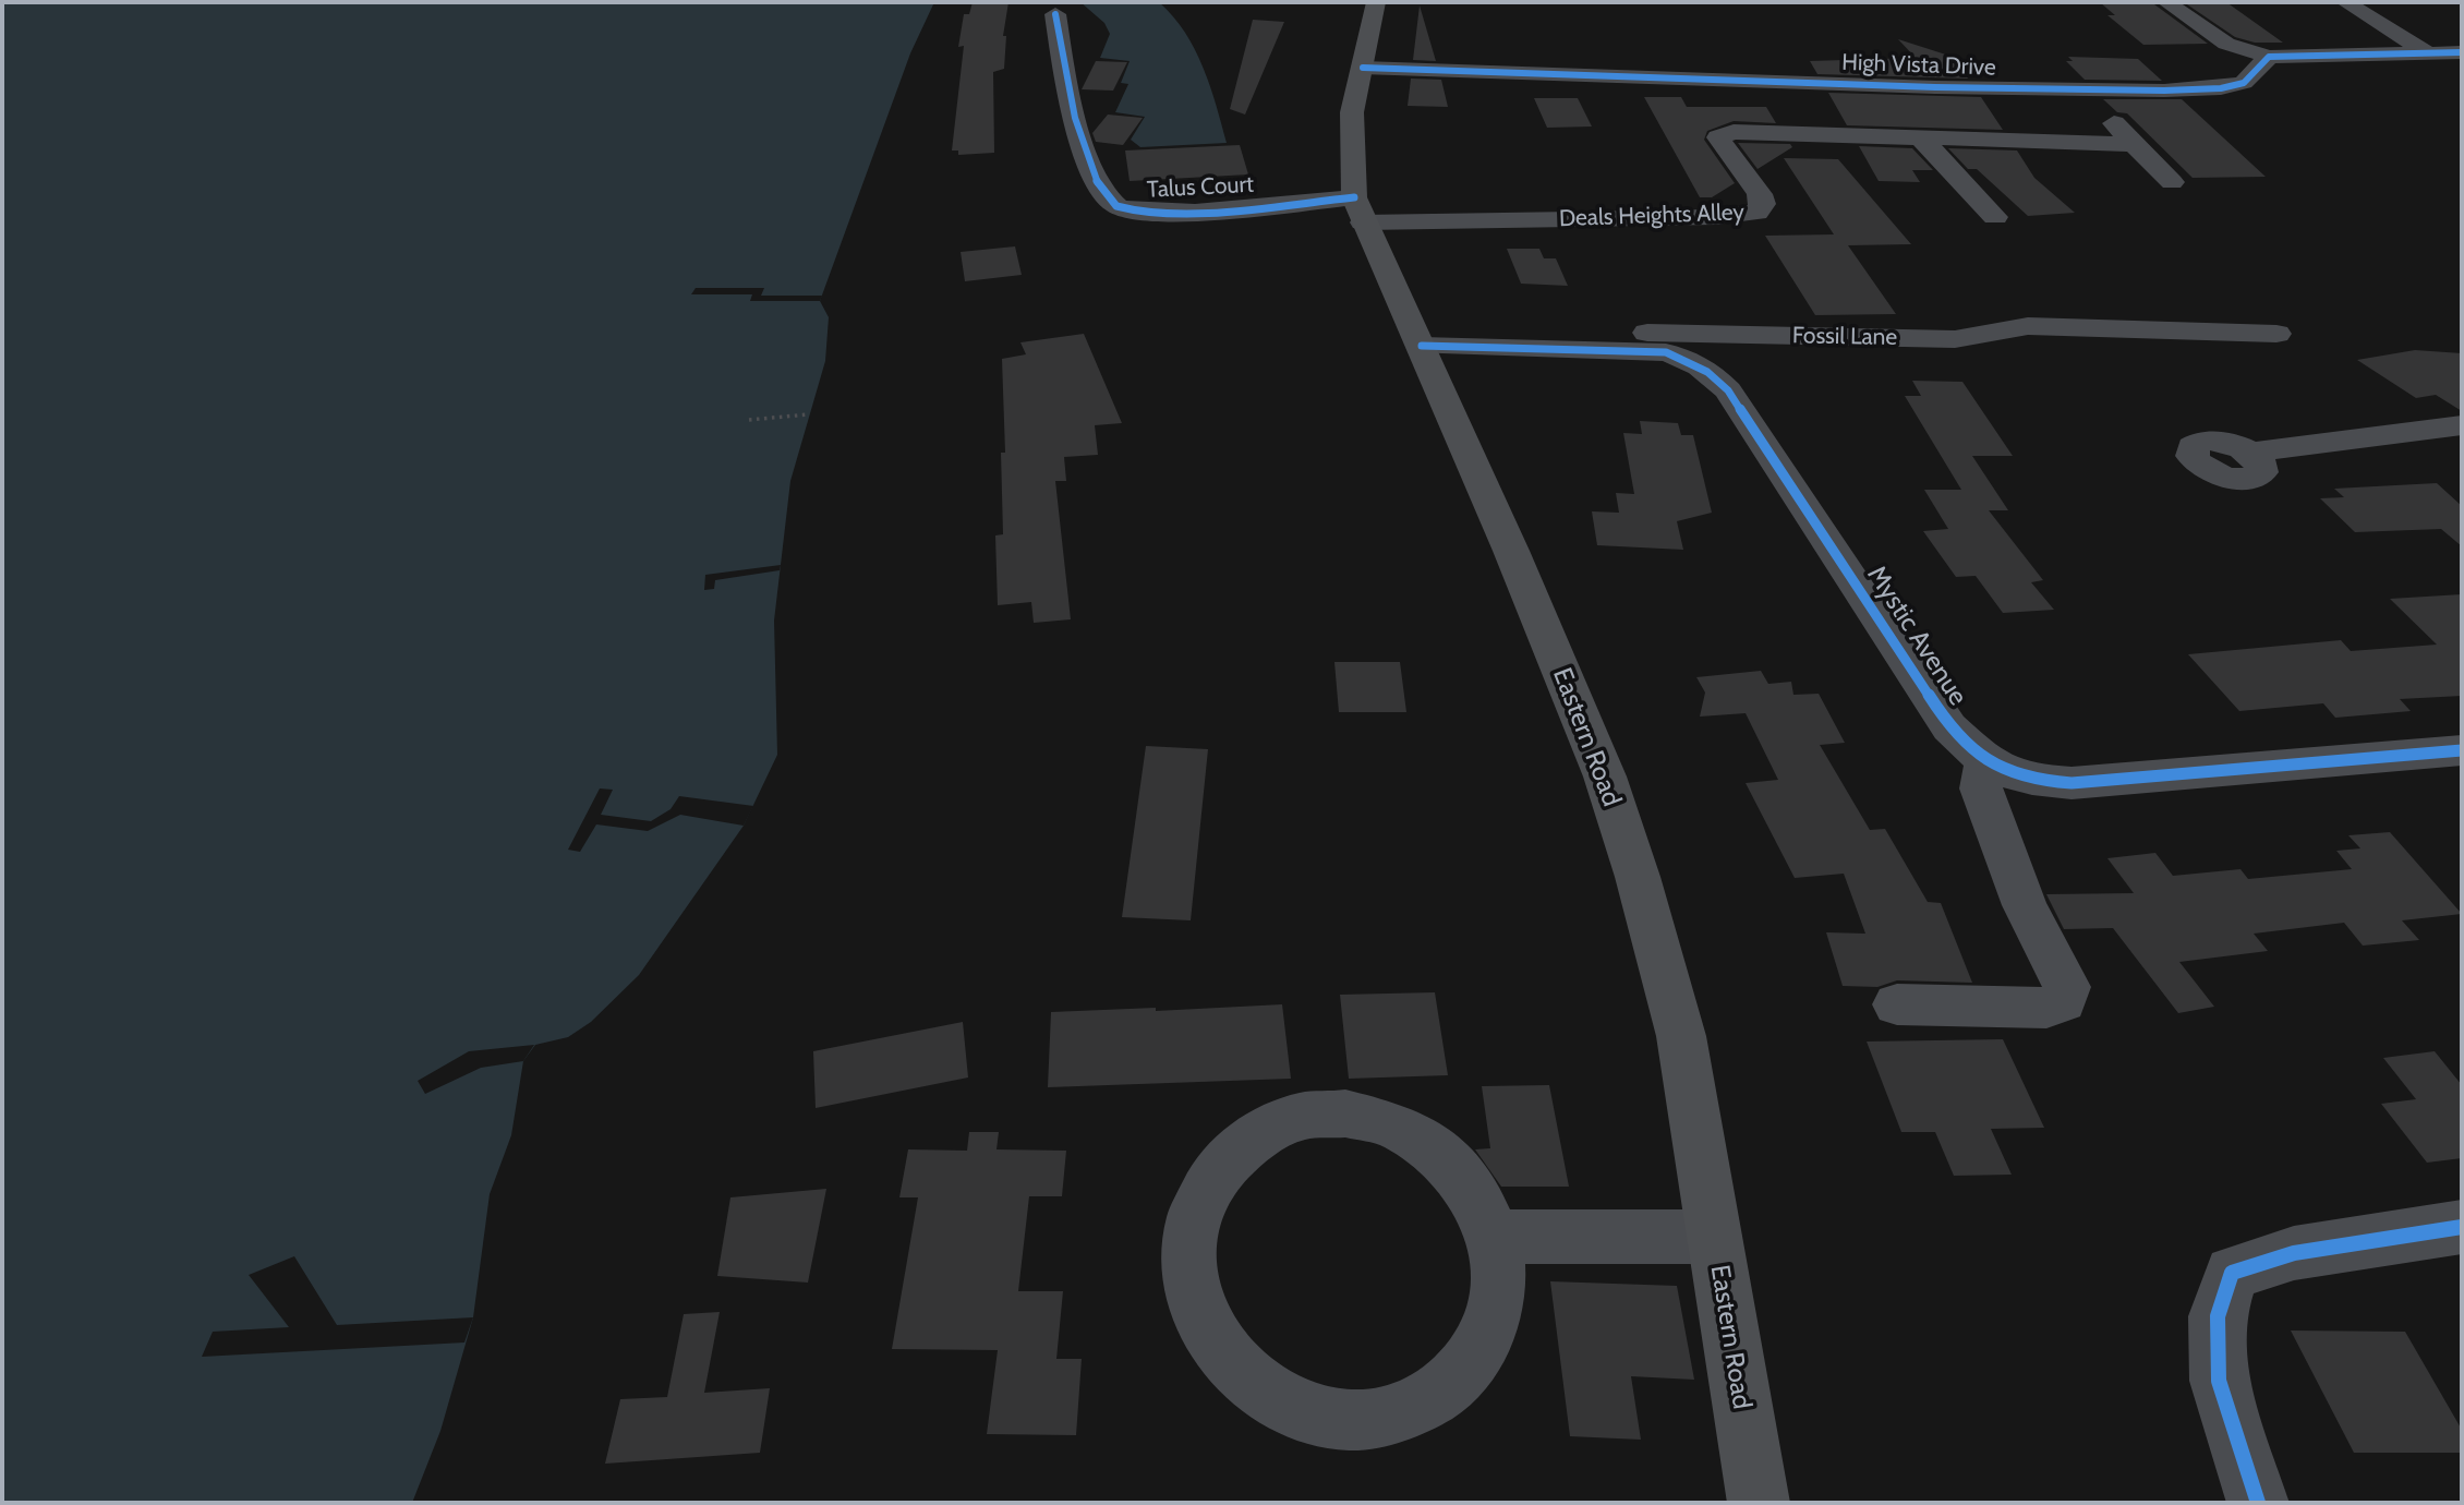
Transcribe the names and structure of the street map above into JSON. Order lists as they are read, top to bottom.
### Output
{
  "streets": {
    "highway": ["Eastern Road"],
    "street": [
      "High Vista Drive",
      "Talus Court",
      "Deals Heights Alley",
      "Fossil Lane",
      "Mystic Avenue"
    ]
  },
  "crossings": [
    ["High Vista Drive", "Eastern Road"],
    ["Talus Court", "Deals Heights Alley"],
    ["Talus Court", "Eastern Road"],
    ["Deals Heights Alley", "Eastern Road"],
    ["Fossil Lane", "Mystic Avenue"],
    ["Fossil Lane", "Eastern Road"],
    ["Mystic Avenue", "Eastern Road"]
  ]
}
